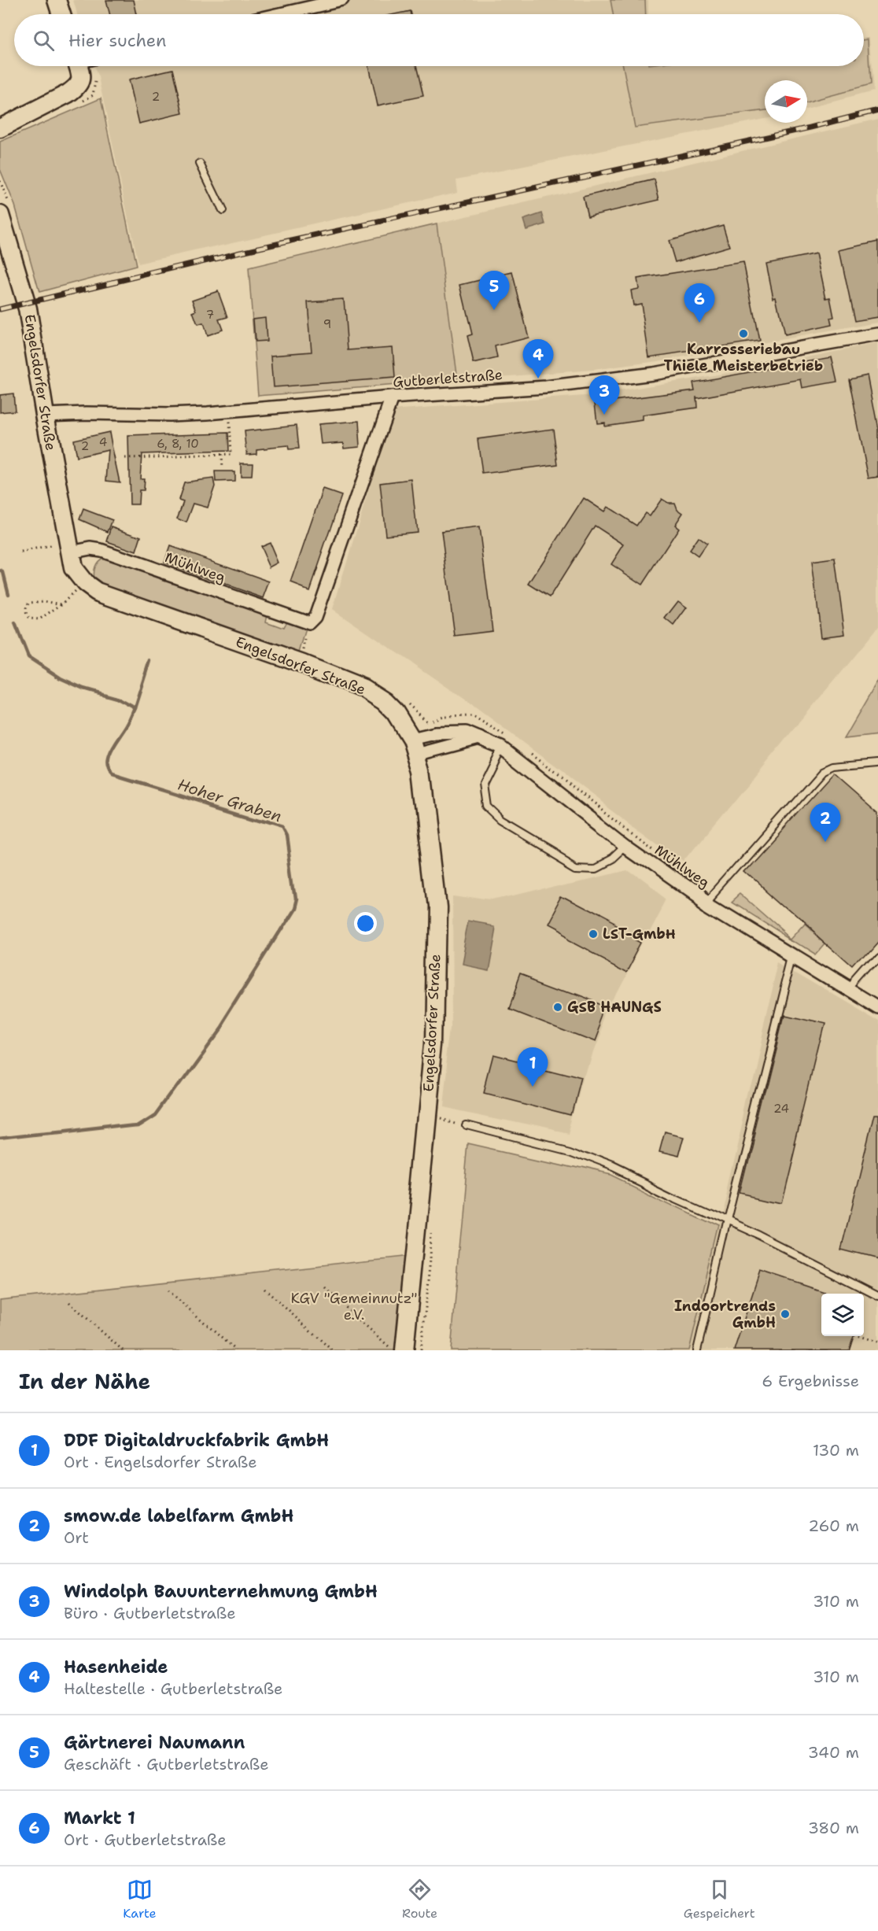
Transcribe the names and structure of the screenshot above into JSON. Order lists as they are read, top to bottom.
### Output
{
  "streets": {
    "main road": ["Engelsdorfer Straße"],
    "street": ["Gutberletstraße", "Mühlweg"]
  },
  "crossings": [
    ["Gutberletstraße", "Engelsdorfer Straße"],
    ["Gutberletstraße", "Mühlweg"],
    ["Engelsdorfer Straße", "Mühlweg"]
  ],
  "water": ["Hoher Graben"],
  "parks": ["KGV \"Gemeinnutz\" e.V."],
  "places": [
    "Karrosseriebau Thiele Meisterbetrieb",
    "LST-GmbH",
    "GSB HAUNGS",
    "Indoortrends GmbH"
  ],
  "house_numbers": [
    "2",
    "7",
    "9",
    "4",
    "6, 8, 10",
    "2",
    "24"
  ],
  "north": "right",
  "page": {
    "search": "Hier suchen",
    "pins": [
      "5",
      "6",
      "4",
      "3",
      "2",
      "1"
    ],
    "heading": ["In der Nähe", "6 Ergebnisse"],
    "list": [
      {
        "mark": "1",
        "name": "DDF Digitaldruckfabrik GmbH",
        "note": "Ort · Engelsdorfer Straße",
        "value": "130 m"
      },
      {
        "mark": "2",
        "name": "smow.de labelfarm GmbH",
        "note": "Ort",
        "value": "260 m"
      },
      {
        "mark": "3",
        "name": "Windolph Bauunternehmung GmbH",
        "note": "Büro · Gutberletstraße",
        "value": "310 m"
      },
      {
        "mark": "4",
        "name": "Hasenheide",
        "note": "Haltestelle · Gutberletstraße",
        "value": "310 m"
      },
      {
        "mark": "5",
        "name": "Gärtnerei Naumann",
        "note": "Geschäft · Gutberletstraße",
        "value": "340 m"
      },
      {
        "mark": "6",
        "name": "Markt 1",
        "note": "Ort · Gutberletstraße",
        "value": "380 m"
      }
    ],
    "nav": ["Karte", "Route", "Gespeichert"]
  }
}
